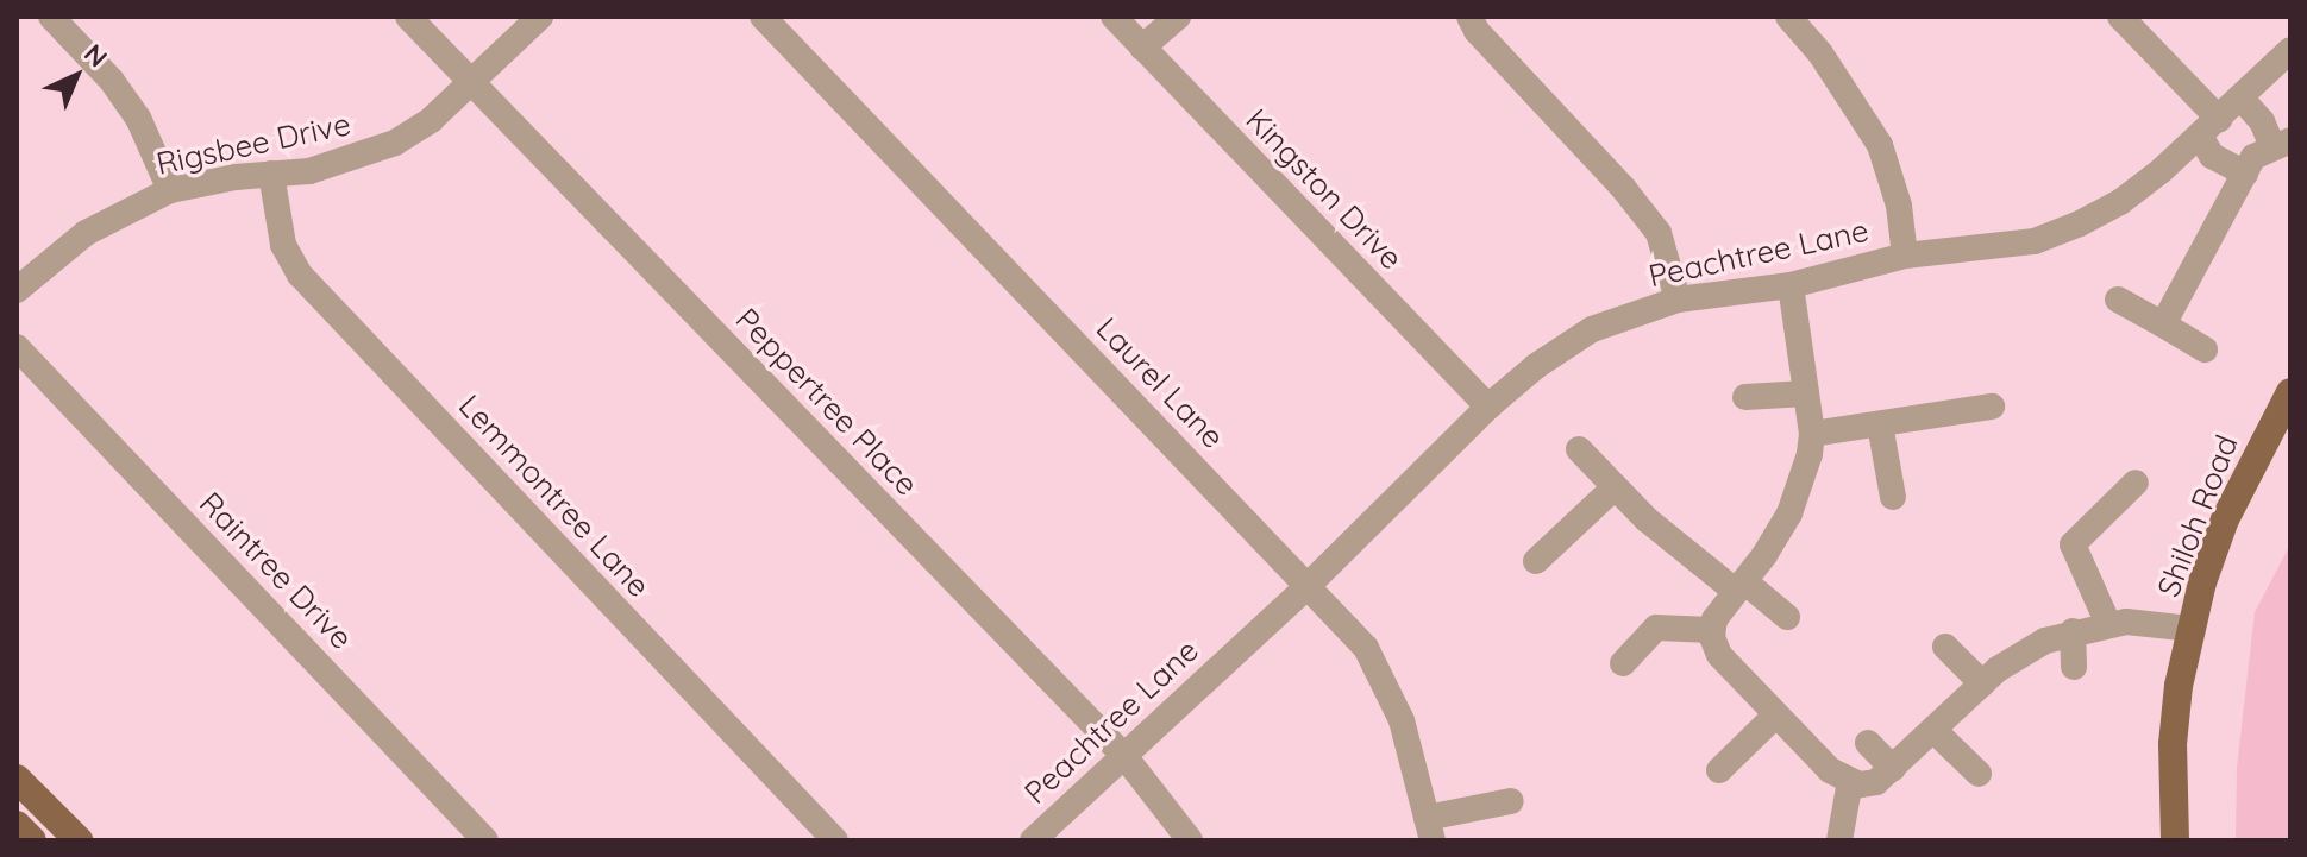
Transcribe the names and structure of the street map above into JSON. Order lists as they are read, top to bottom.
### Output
{
  "streets": {
    "main road": ["Shiloh Road"],
    "street": [
      "Rigsbee Drive",
      "Kingston Drive",
      "Peachtree Lane",
      "Laurel Lane",
      "Peppertree Place",
      "Lemmontree Lane",
      "Raintree Drive"
    ]
  },
  "crossings": [
    ["Rigsbee Drive", "Peppertree Place"],
    ["Rigsbee Drive", "Lemmontree Lane"],
    ["Kingston Drive", "Peachtree Lane"],
    ["Peachtree Lane", "Laurel Lane"],
    ["Peachtree Lane", "Peppertree Place"]
  ],
  "north": "top right"
}
